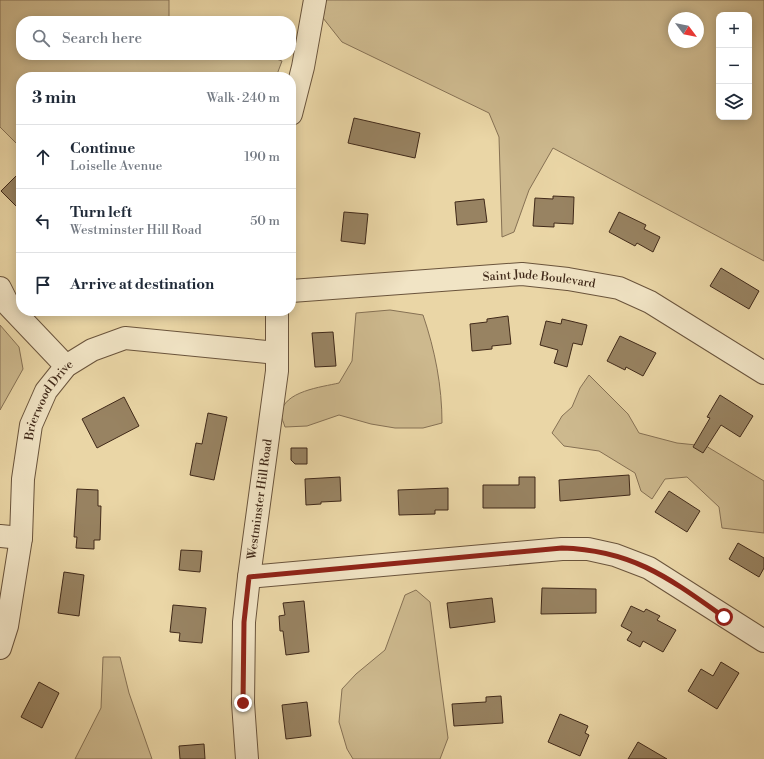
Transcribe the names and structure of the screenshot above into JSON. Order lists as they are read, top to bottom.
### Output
{
  "streets": {
    "street": ["Saint Jude Boulevard", "Brierwood Drive", "Westminster Hill Road"]
  },
  "crossings": [
    ["Brierwood Drive", "Westminster Hill Road"]
  ],
  "north": "bottom right",
  "page": {
    "map_buttons": ["+", "−"],
    "search": "Search here",
    "heading": ["3 min", "Walk · 240 m"],
    "list": [
      ["Continue", "Loiselle Avenue", "190 m"],
      ["Turn left", "Westminster Hill Road", "50 m"],
      "Arrive at destination"
    ]
  }
}
